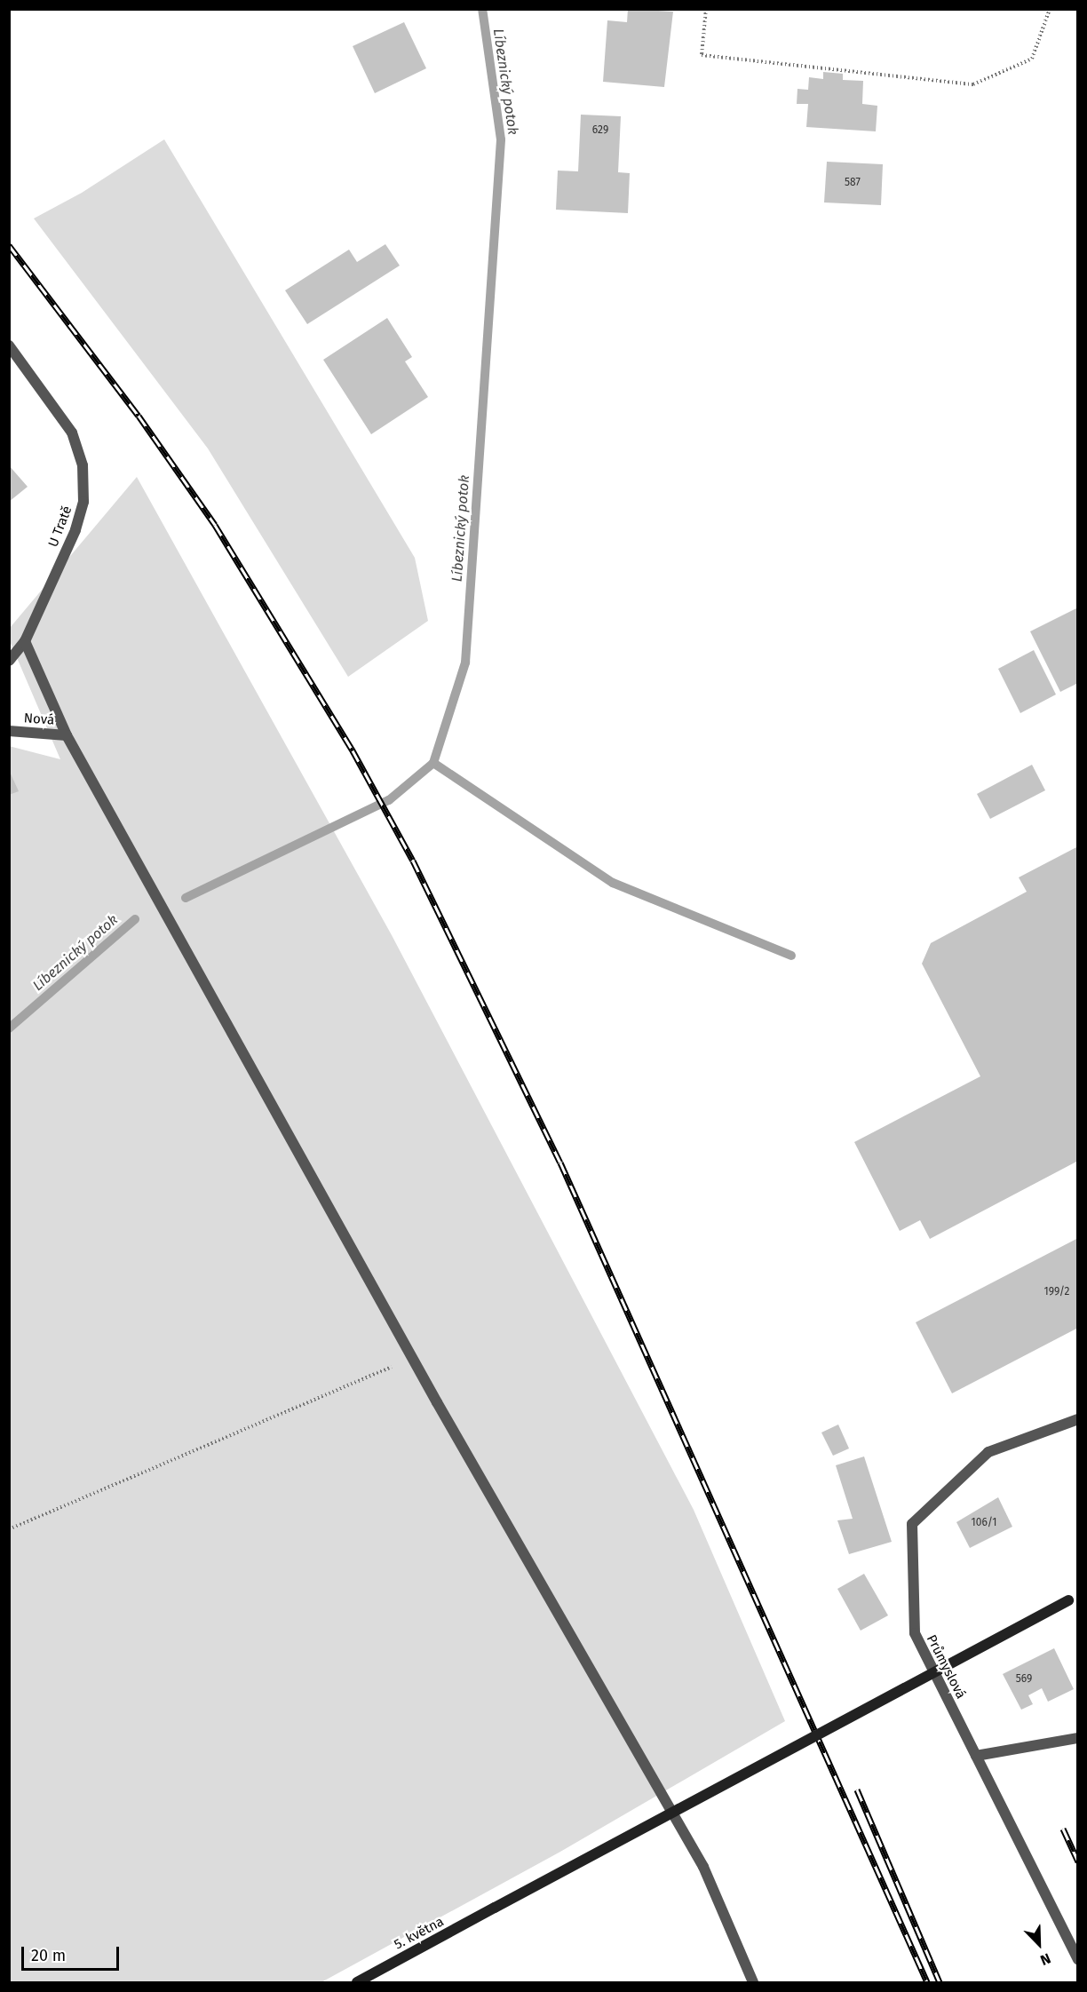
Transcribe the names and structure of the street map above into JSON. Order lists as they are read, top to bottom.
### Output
{
  "streets": {
    "main road": ["5. května"],
    "street": ["U Tratě", "Nová", "Průmyslová"]
  },
  "water": ["Líbeznický potok"],
  "house_numbers": [
    "629",
    "587",
    "199/2",
    "106/1",
    "569"
  ],
  "scale_bar": "20 m",
  "north": "bottom right"
}
